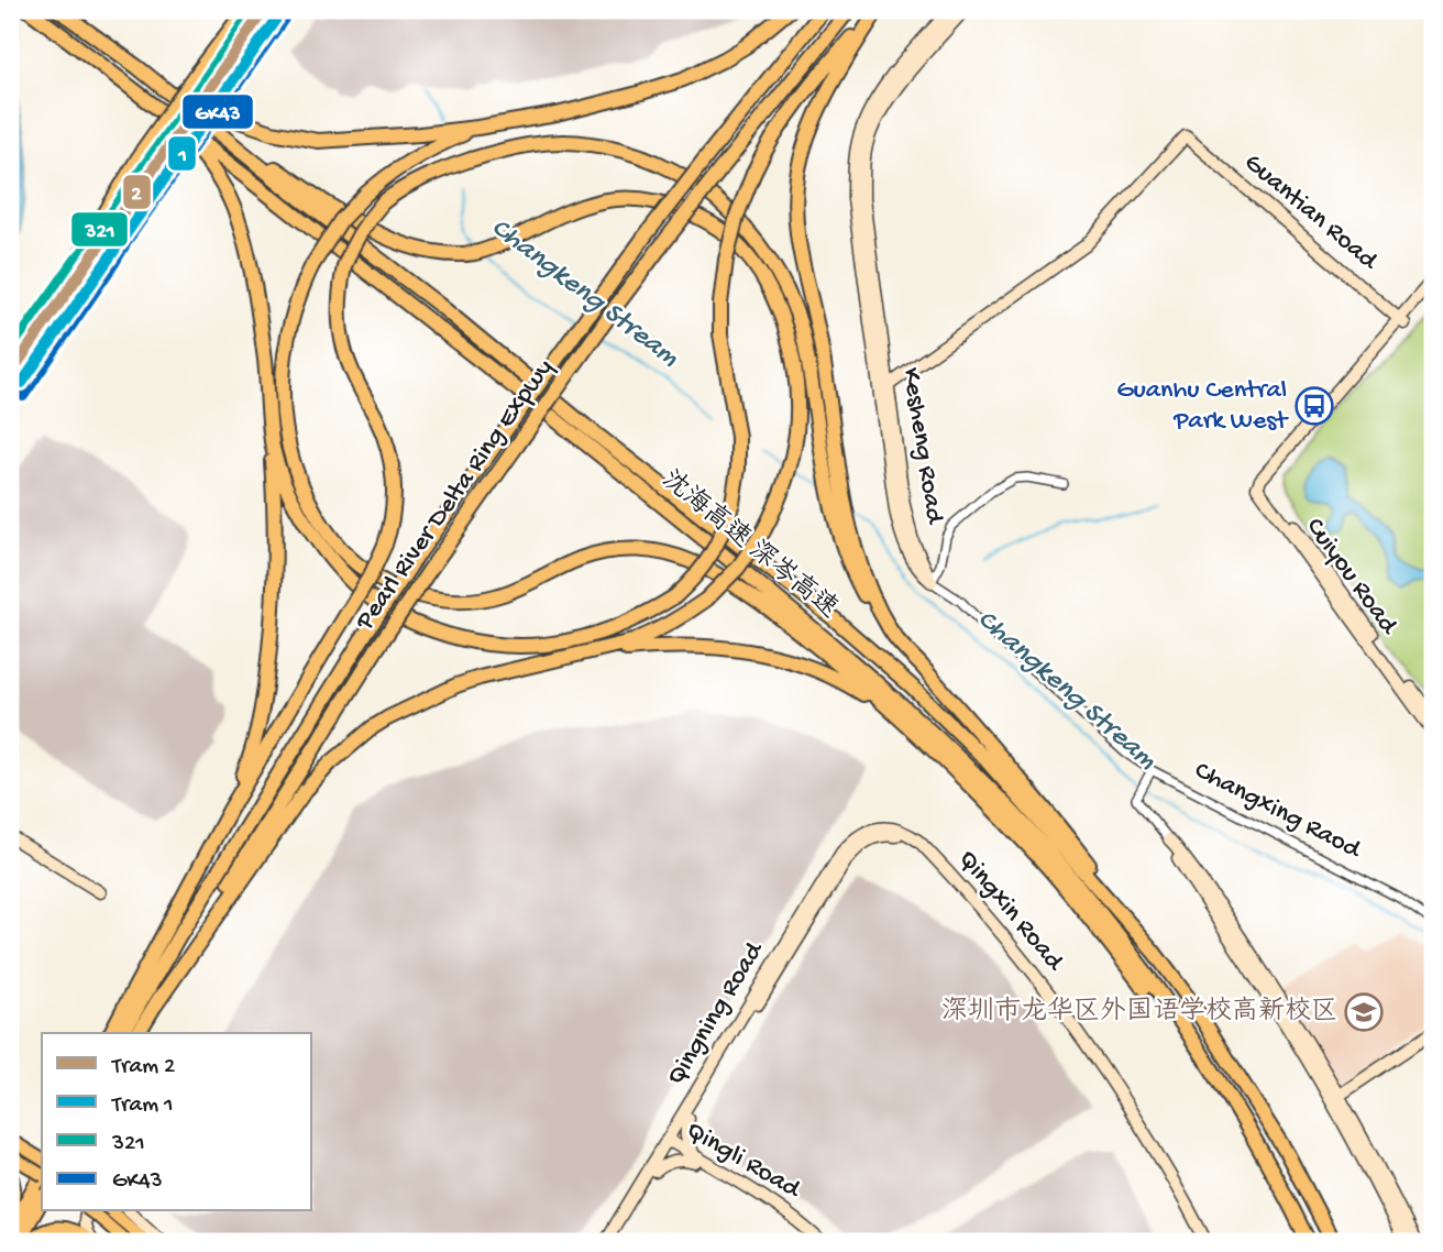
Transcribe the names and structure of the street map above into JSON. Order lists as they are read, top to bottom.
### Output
{
  "streets": {
    "highway": ["Pearl River Delta Ring Expwy", "沈海高速 深岑高速"],
    "street": [
      "Guantian Road",
      "Kesheng Road",
      "Cuiyou Road",
      "Changxing Raod",
      "Qingxin Road",
      "Qingning Road",
      "Qingli Road"
    ]
  },
  "crossings": [
    ["Guantian Road", "Kesheng Road"],
    ["Kesheng Road", "Changxing Raod"],
    ["Qingxin Road", "Qingning Road"],
    ["Qingning Road", "Qingli Road"]
  ],
  "water": ["Changkeng Stream"],
  "places": {
    "bus stop": ["Guanhu Central Park West"],
    "school or university": ["深圳市龙华区外国语学校高新校区"]
  },
  "lines": [
    "tram line 2",
    "transit line 321",
    "tram line 1",
    "transit line GK43"
  ],
  "legend": [
    "Tram 2",
    "Tram 1",
    "321",
    "GK43"
  ]
}
